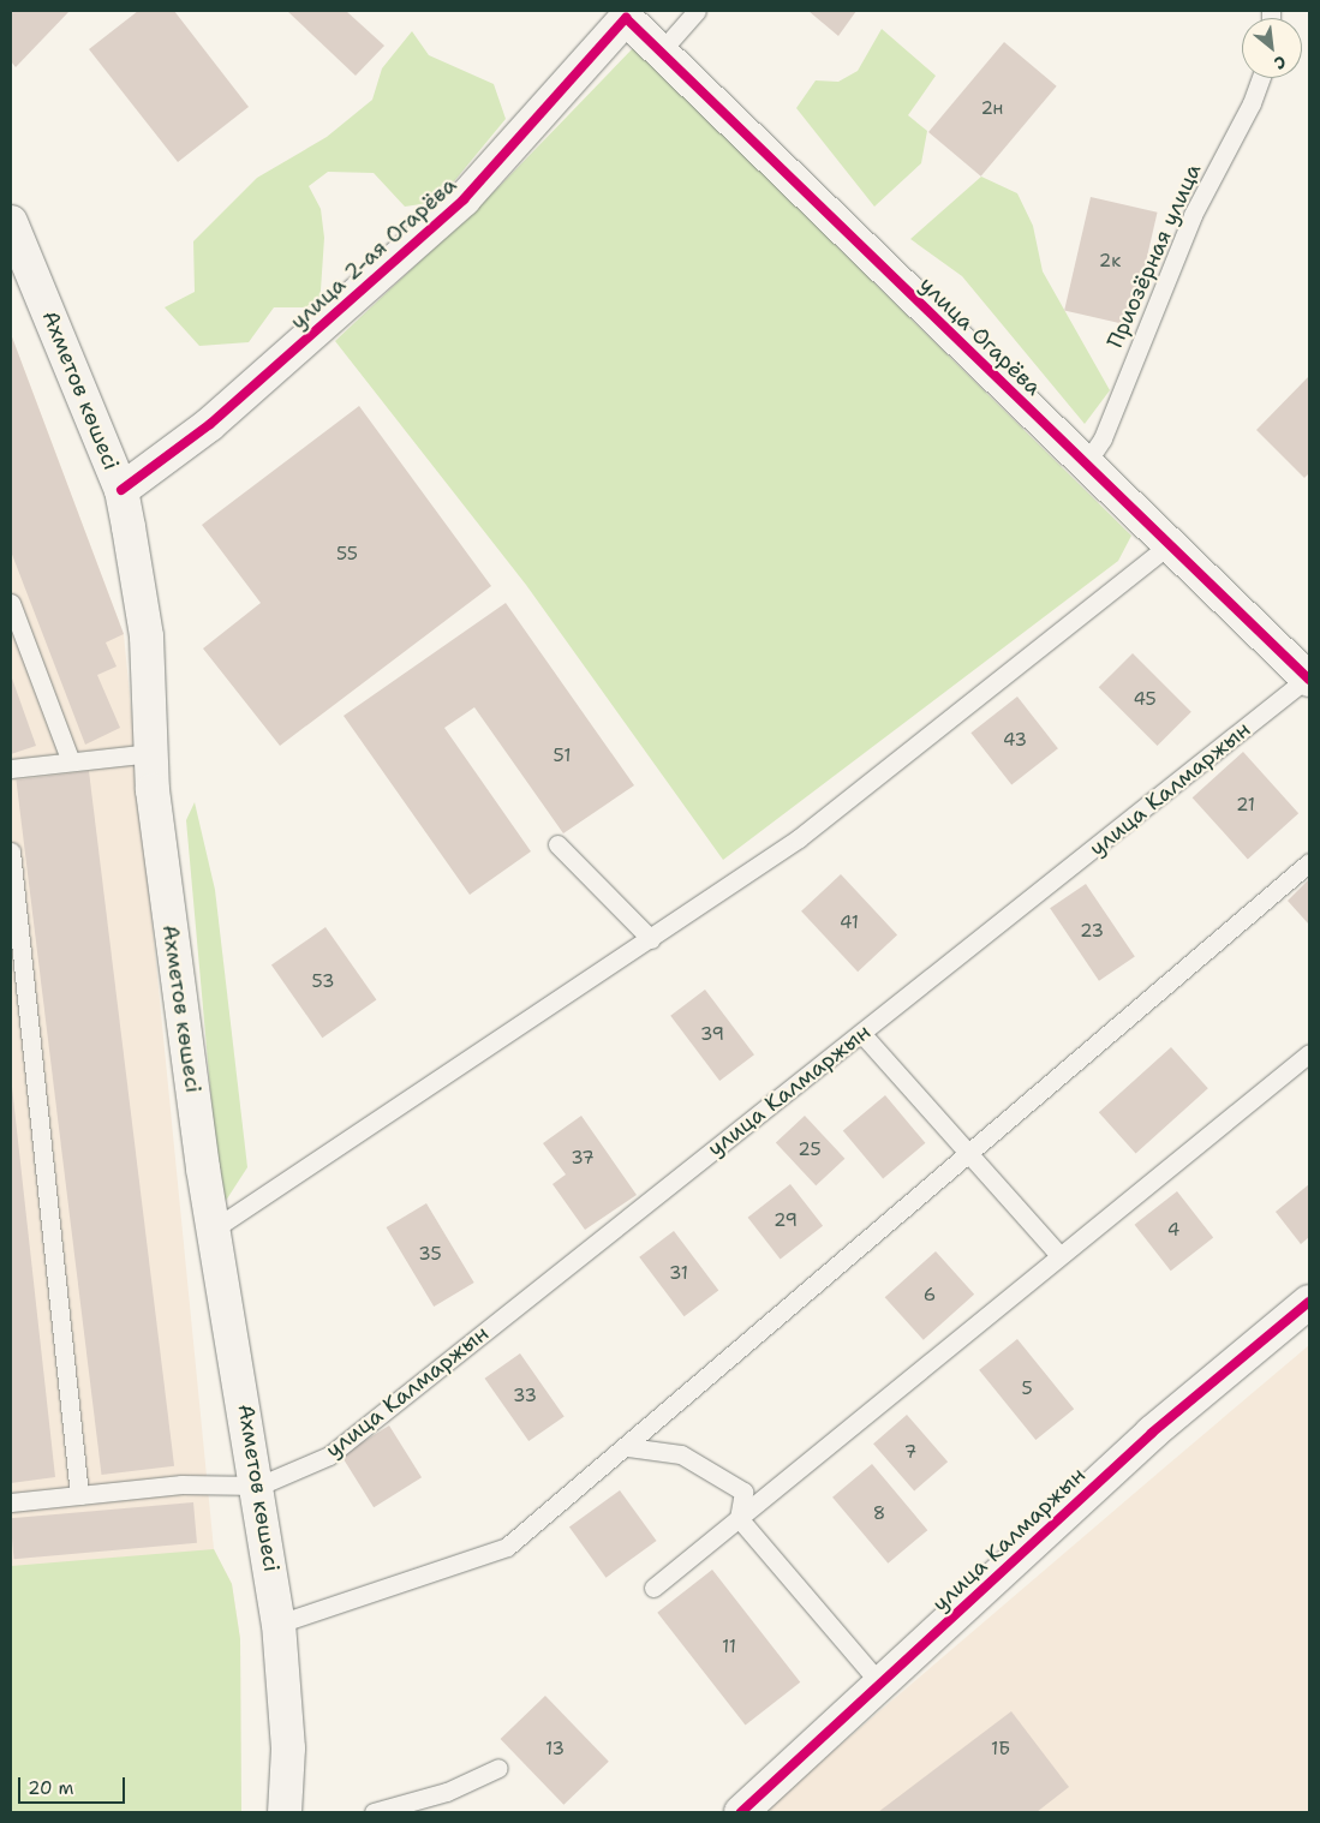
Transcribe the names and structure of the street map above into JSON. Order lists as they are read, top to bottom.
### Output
{
  "streets": {
    "street": [
      "улица 2-ая Огарёва",
      "улица Огарёва",
      "Ахметов көшесі",
      "улица Калмаржын"
    ],
    "lane": ["Приозёрная улица"]
  },
  "crossings": [
    ["улица 2-ая Огарёва", "улица Огарёва"],
    ["улица 2-ая Огарёва", "Ахметов көшесі"],
    ["Приозёрная улица", "улица Огарёва"],
    ["улица Огарёва", "улица Калмаржын"],
    ["Ахметов көшесі", "улица Калмаржын"]
  ],
  "house_numbers": [
    "2н",
    "2к",
    "55",
    "45",
    "43",
    "51",
    "21",
    "41",
    "23",
    "53",
    "39",
    "25",
    "37",
    "29",
    "4",
    "35",
    "31",
    "6",
    "5",
    "33",
    "7",
    "8",
    "11",
    "13",
    "1Б"
  ],
  "scale_bar": "20 m",
  "north": "bottom right"
}
